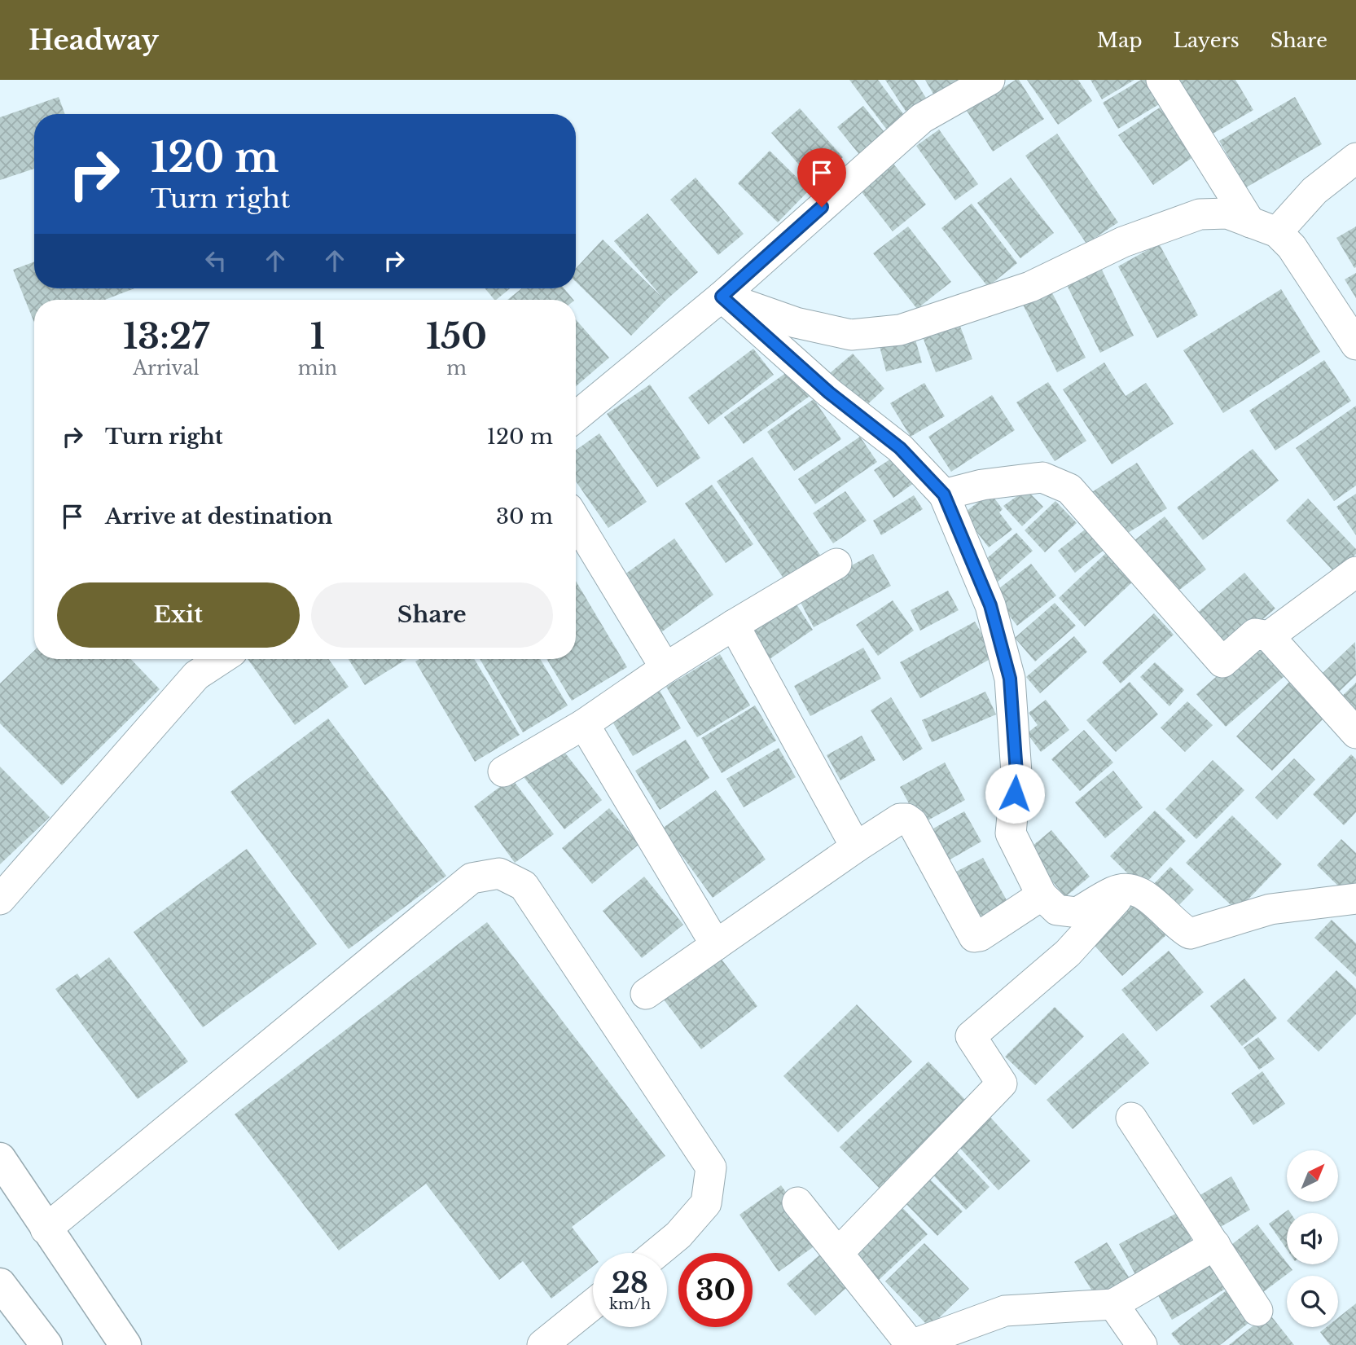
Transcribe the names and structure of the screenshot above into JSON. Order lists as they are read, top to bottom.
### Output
{
  "north": "top right",
  "page": {
    "header": "Headway",
    "nav": ["Map", "Layers", "Share"],
    "turn": ["120 m", "Turn right"],
    "eta": [
      "13:27",
      "Arrival",
      "1",
      "min",
      "150",
      "m"
    ],
    "list": [
      {
        "name": "Turn right",
        "value": "120 m"
      },
      {
        "name": "Arrive at destination",
        "value": "30 m"
      }
    ],
    "buttons": ["Exit", "Share"],
    "speed": "28 km/h",
    "limit": "30"
  }
}
